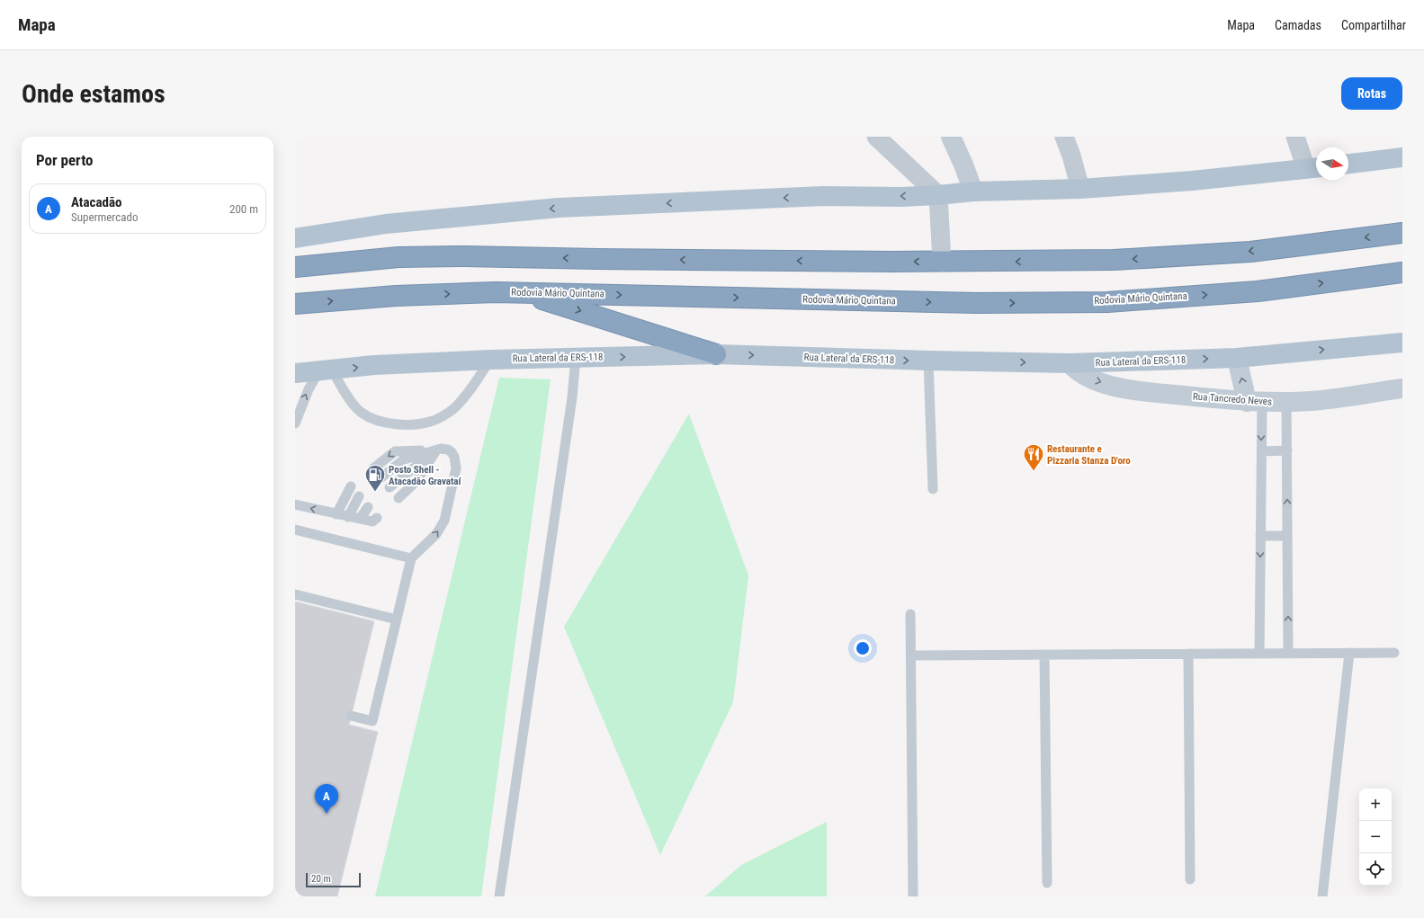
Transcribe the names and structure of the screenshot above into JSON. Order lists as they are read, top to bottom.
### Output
{
  "streets": {
    "highway": ["Rodovia Mário Quintana"],
    "main road": ["Rua Lateral da ERS-118", "Rua Tancredo Neves"]
  },
  "crossings": [
    ["Rua Lateral da ERS-118", "Rua Tancredo Neves"]
  ],
  "one_way": ["Rua Tancredo Neves"],
  "places": {
    "restaurant": ["Restaurante e Pizzaria Stanza D'oro"],
    "fuel station": ["Posto Shell - Atacadão Gravataí"]
  },
  "scale_bar": "20 m",
  "north": "right",
  "page": {
    "header": "Mapa",
    "nav": ["Mapa", "Camadas", "Compartilhar"],
    "buttons": "Rotas",
    "title": "Onde estamos",
    "heading": "Por perto",
    "list": [
      {
        "mark": "A",
        "name": "Atacadão",
        "note": "Supermercado",
        "value": "200 m"
      }
    ],
    "pins": "A",
    "map_buttons": ["+", "−"],
    "scale": "20 m"
  }
}
